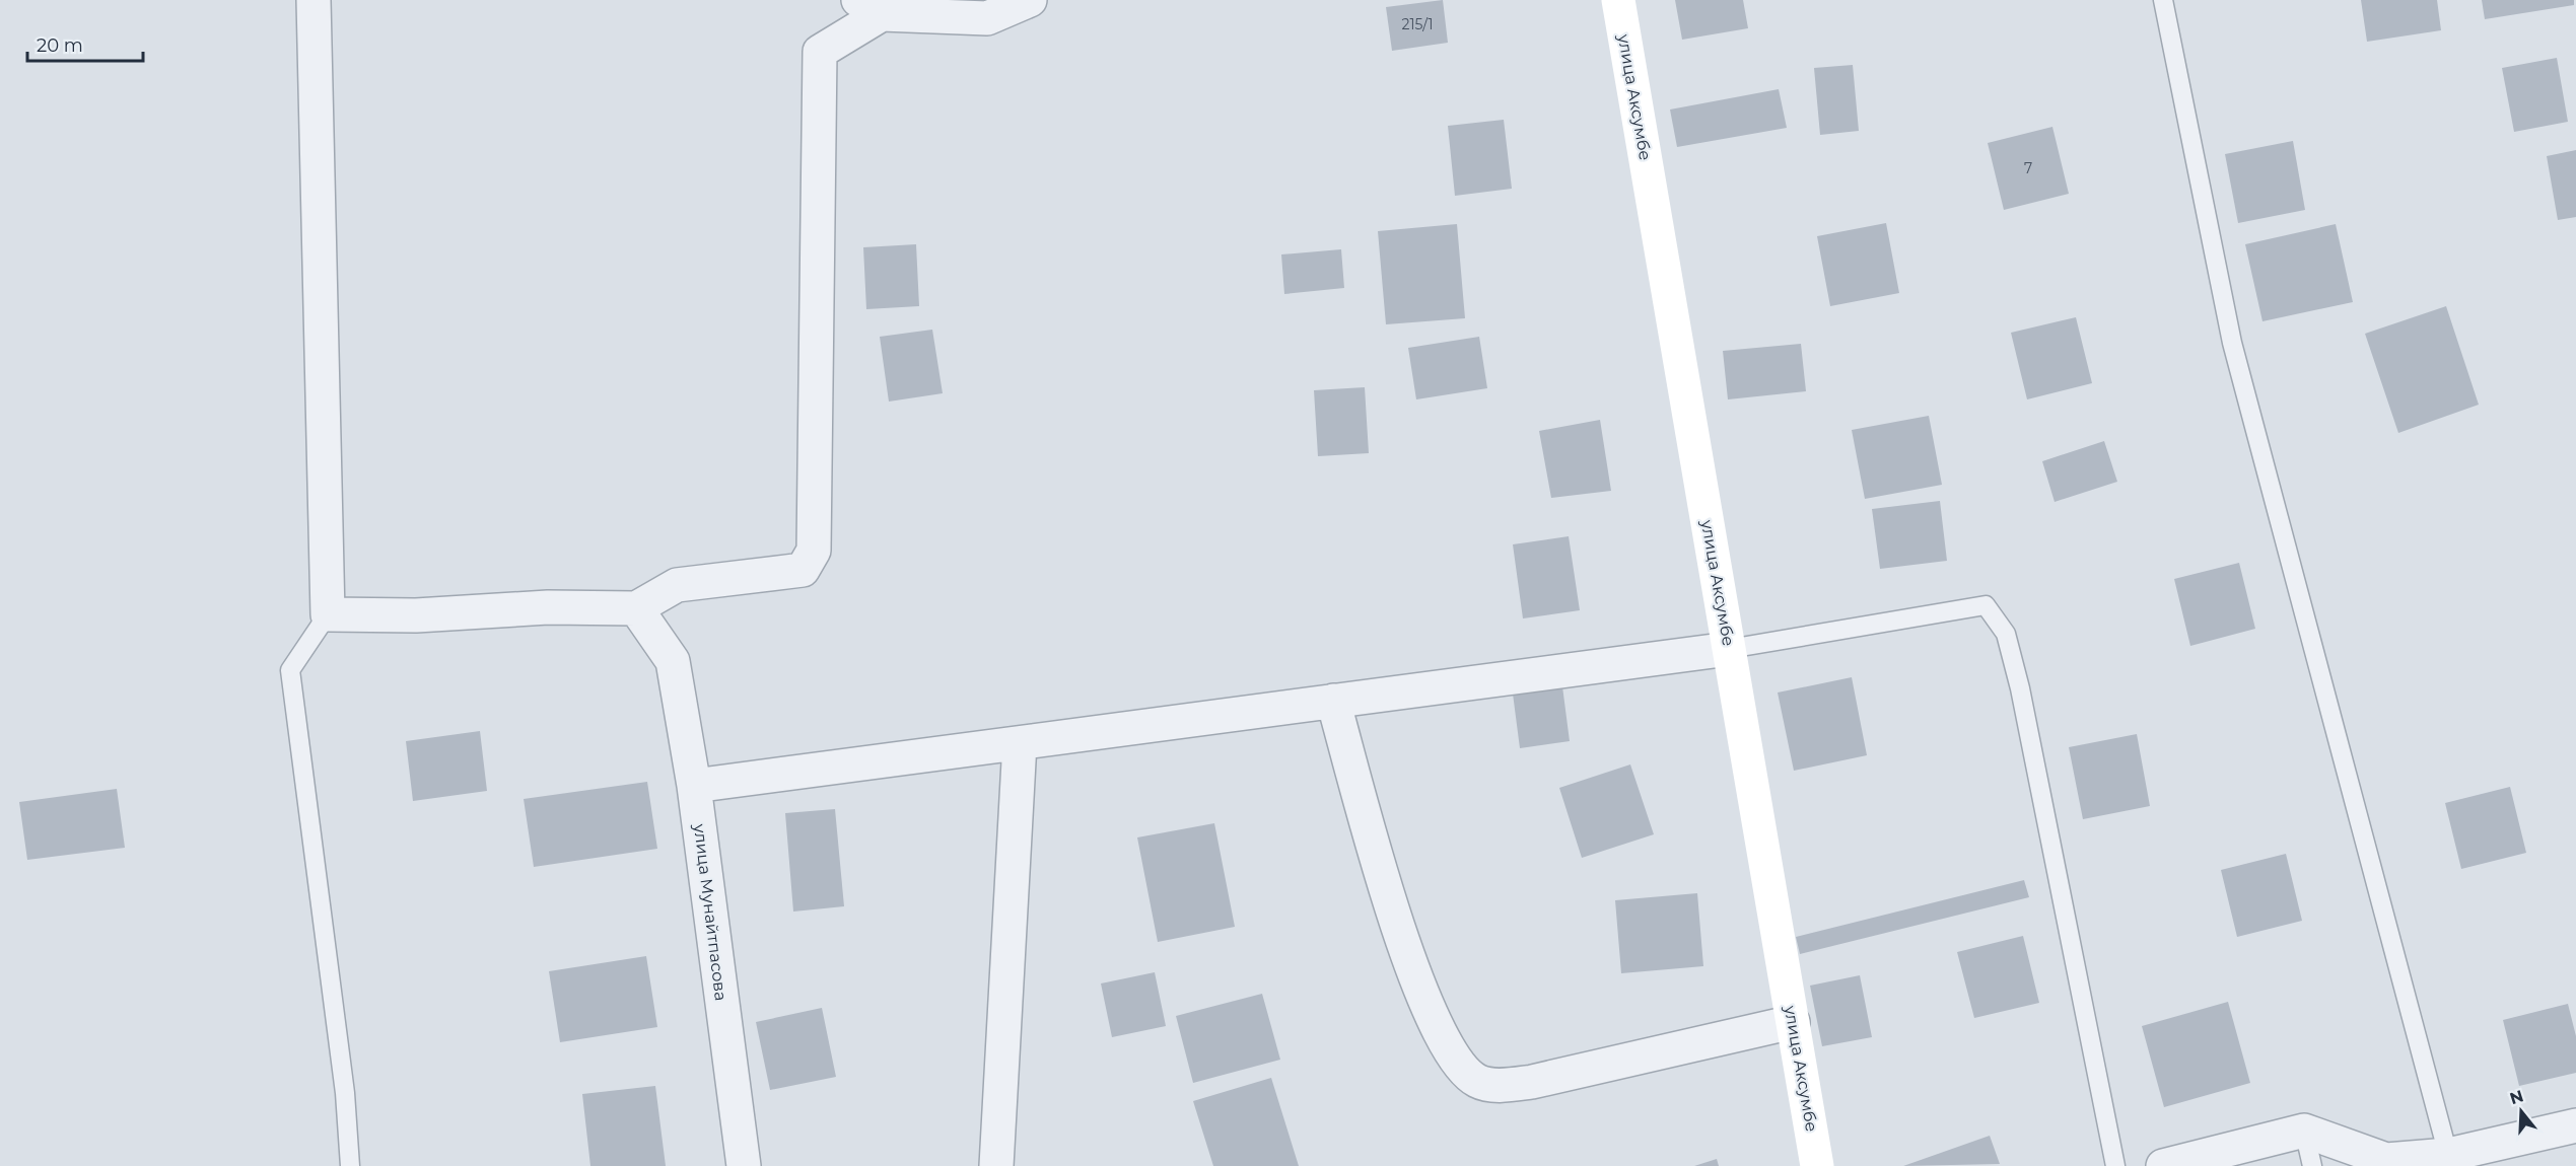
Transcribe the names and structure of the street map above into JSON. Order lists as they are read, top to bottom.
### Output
{
  "streets": {
    "main road": ["улица Аксумбе"],
    "street": ["улица Мунайтпасова"]
  },
  "house_numbers": ["215/1", "7"],
  "scale_bar": "20 m",
  "north": "top"
}
